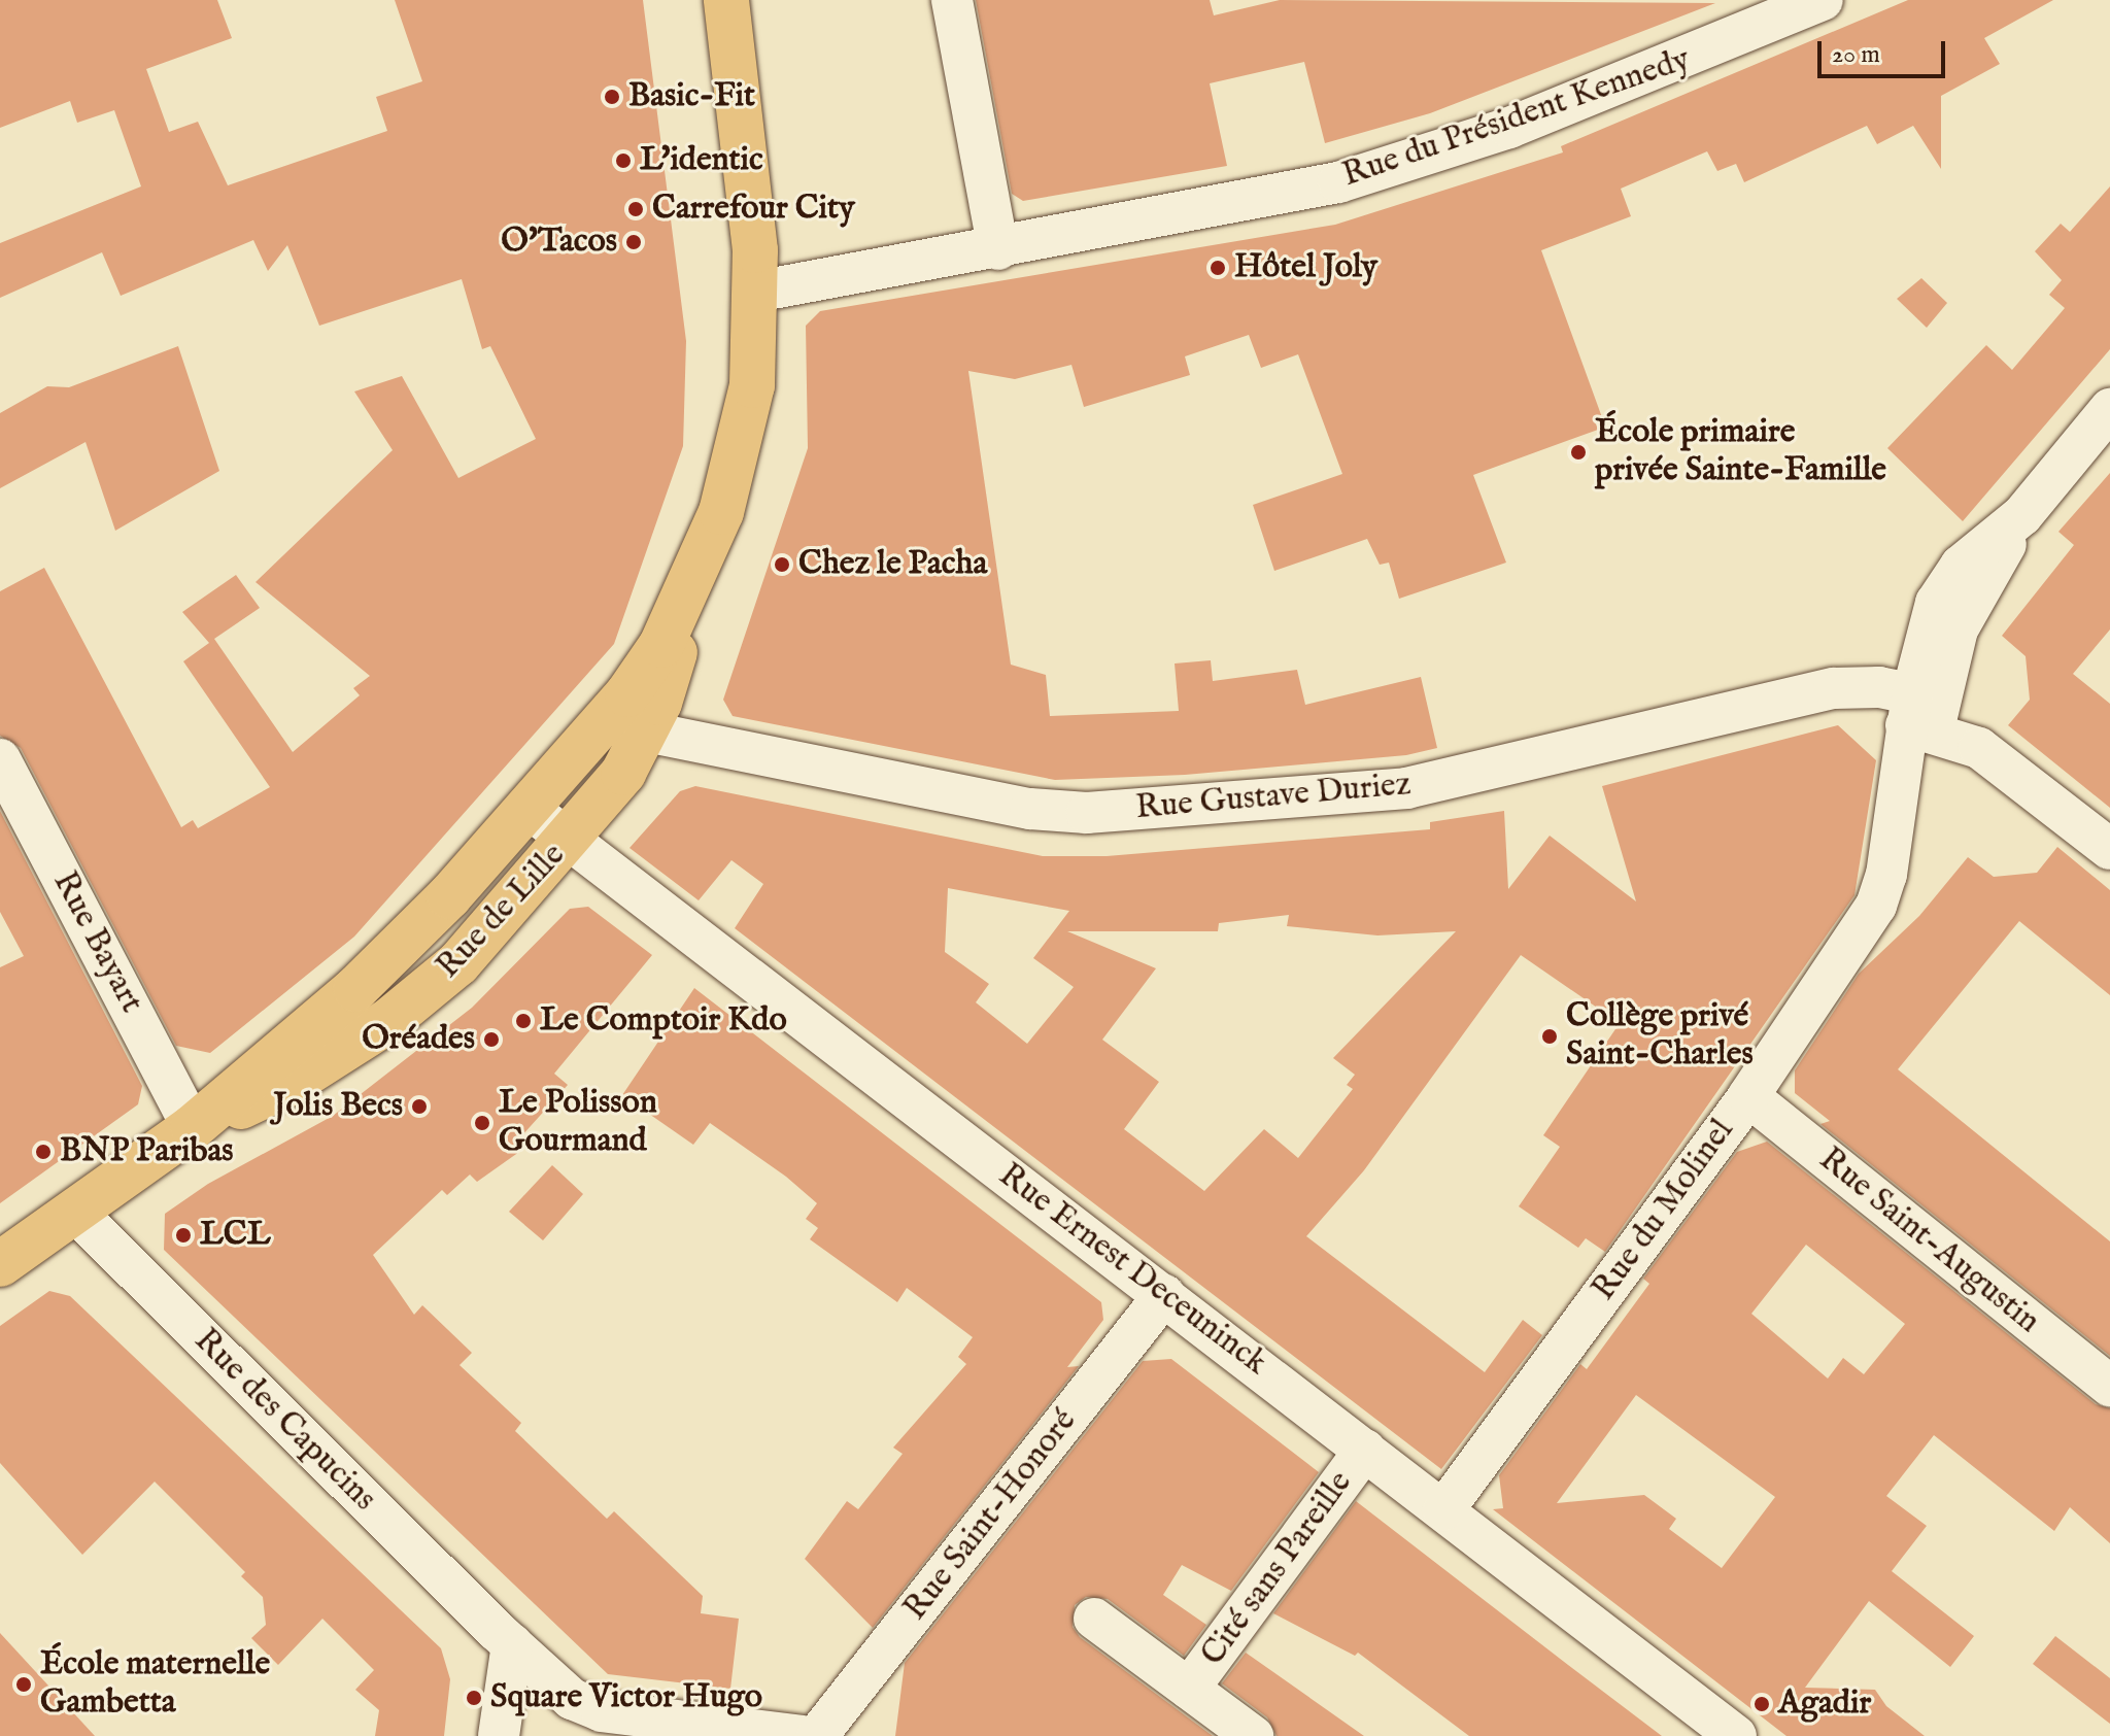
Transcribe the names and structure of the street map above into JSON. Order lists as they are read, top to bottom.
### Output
{
  "streets": {
    "main road": ["Rue de Lille"],
    "street": [
      "Rue du Président Kennedy",
      "Rue Gustave Duriez",
      "Rue Bayart",
      "Rue du Molinel",
      "Rue Saint-Augustin",
      "Rue Ernest Deceuninck",
      "Rue des Capucins",
      "Rue Saint-Honoré",
      "Cité sans Pareille"
    ]
  },
  "crossings": [
    ["Rue du Président Kennedy", "Rue de Lille"],
    ["Rue Gustave Duriez", "Rue de Lille"],
    ["Rue Gustave Duriez", "Rue du Molinel"],
    ["Rue de Lille", "Rue Bayart"],
    ["Rue de Lille", "Rue Ernest Deceuninck"],
    ["Rue de Lille", "Rue des Capucins"],
    ["Rue du Molinel", "Rue Saint-Augustin"],
    ["Rue du Molinel", "Rue Ernest Deceuninck"],
    ["Rue Ernest Deceuninck", "Rue Saint-Honoré"],
    ["Rue Ernest Deceuninck", "Cité sans Pareille"]
  ],
  "places": [
    "Basic-Fit",
    "L'identic",
    "Carrefour City",
    "O'Tacos",
    "Hôtel Joly",
    "École primaire privée Sainte-Famille",
    "Chez le Pacha",
    "Le Comptoir Kdo",
    "Collège privé Saint-Charles",
    "Oréades",
    "Jolis Becs",
    "Le Polisson Gourmand",
    "BNP Paribas",
    "LCL",
    "École maternelle Gambetta",
    "Square Victor Hugo",
    "Agadir"
  ],
  "scale_bar": "20 m"
}
